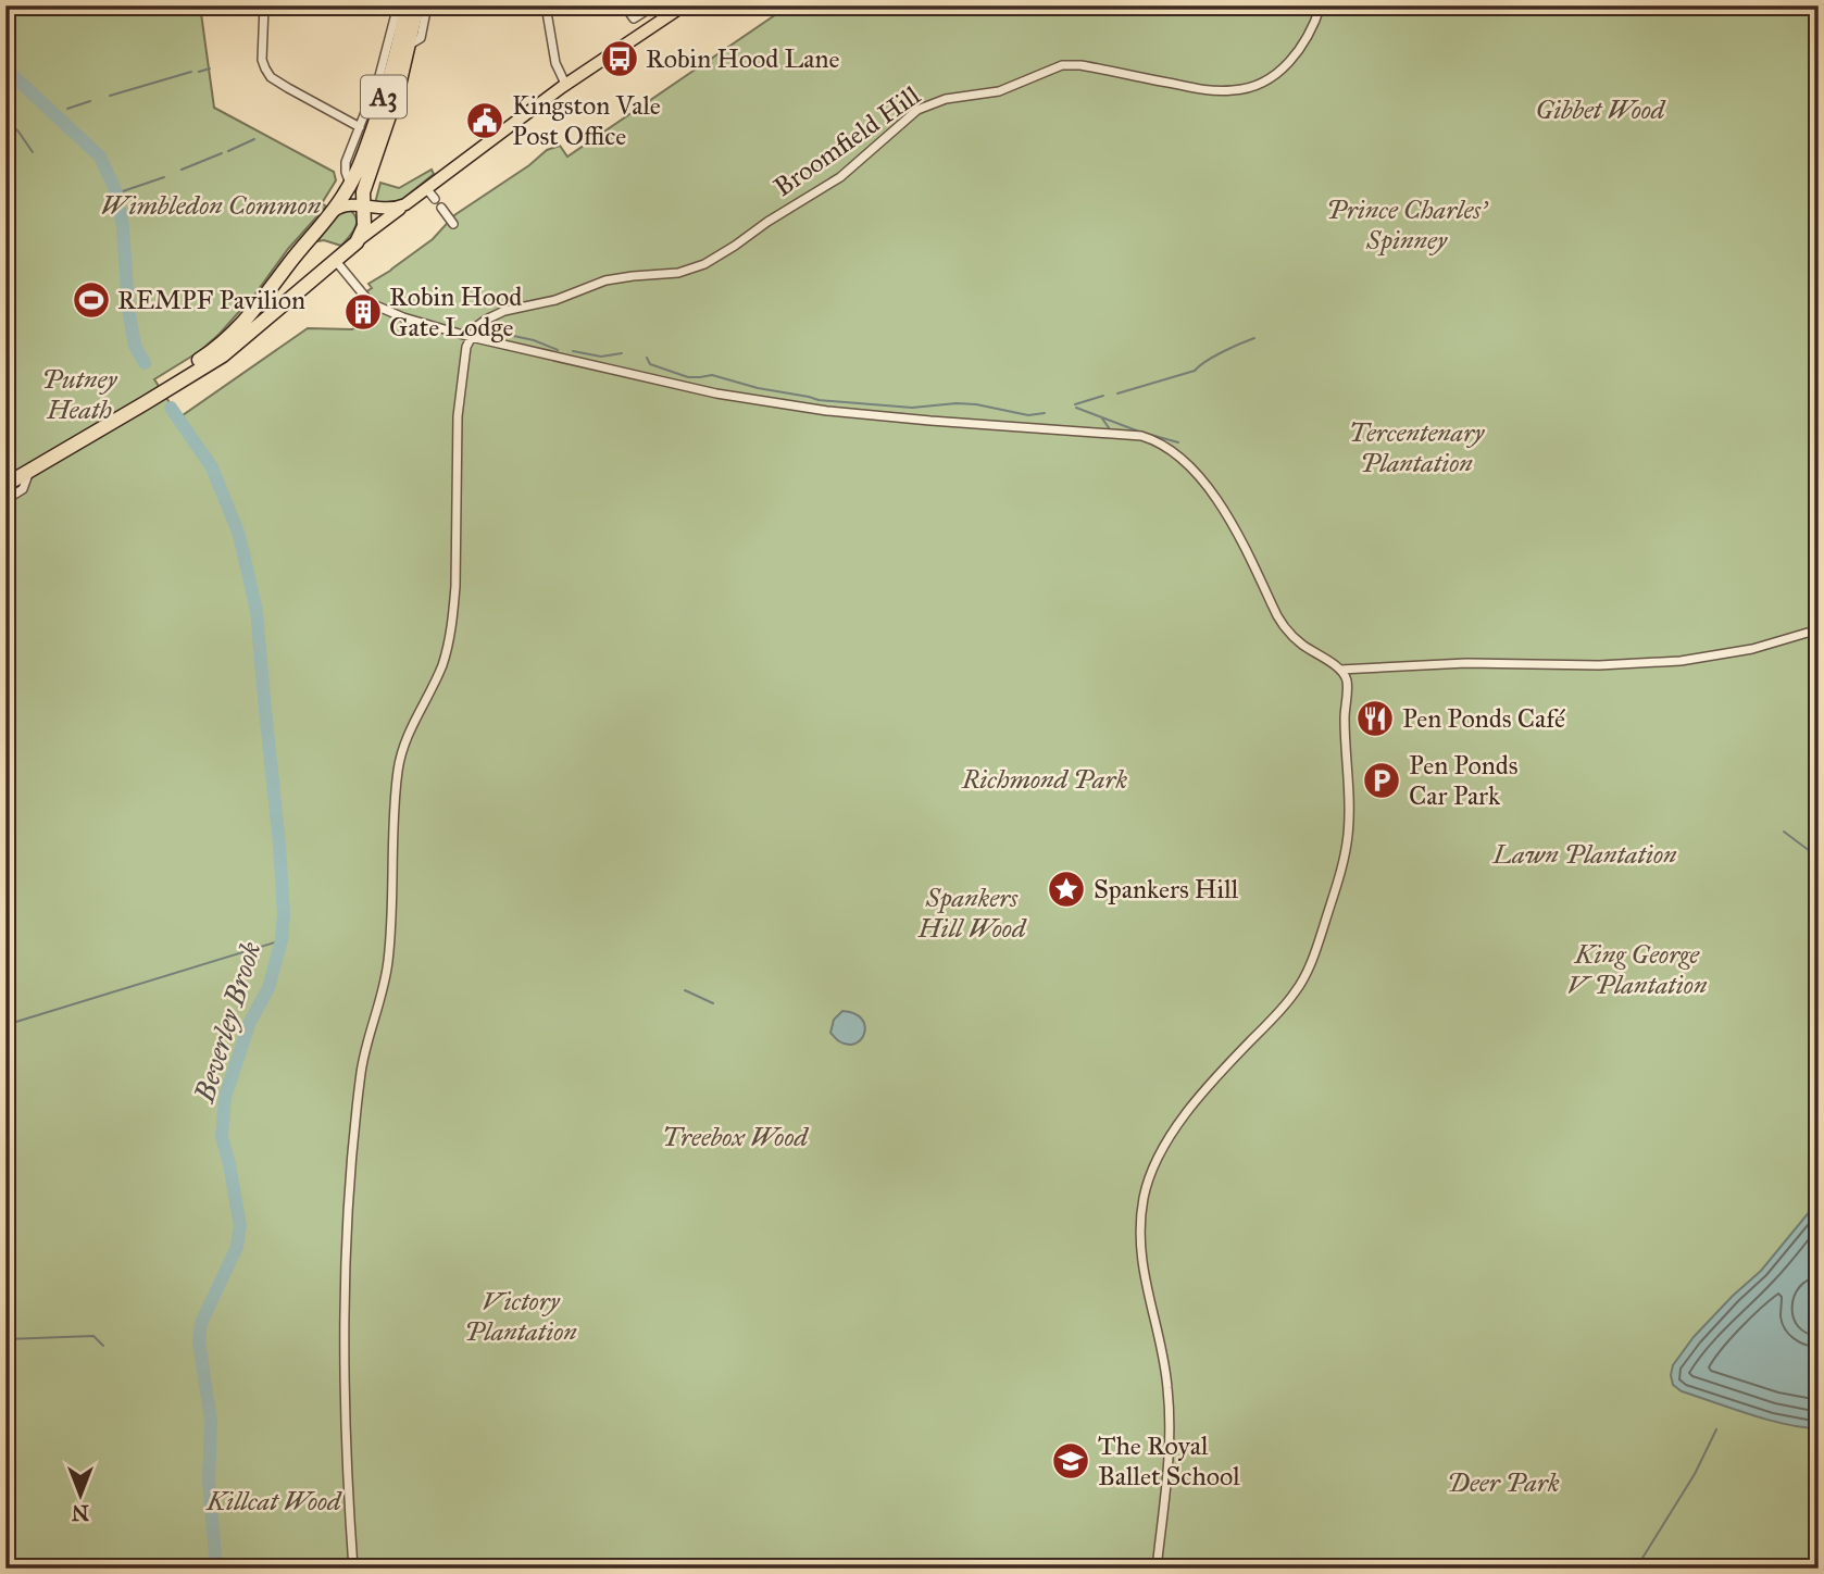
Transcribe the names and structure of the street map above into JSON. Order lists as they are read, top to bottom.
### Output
{
  "streets": {
    "highway": ["A3"],
    "street": ["Broomfield Hill"]
  },
  "water": ["Beverley Brook"],
  "parks": [
    "Gibbet Wood",
    "Wimbledon Common",
    "Prince Charles' Spinney",
    "Putney Heath",
    "Tercentenary Plantation",
    "Richmond Park",
    "Lawn Plantation",
    "Spankers Hill Wood",
    "King George V Plantation",
    "Treebox Wood",
    "Victory Plantation",
    "Deer Park",
    "Killcat Wood"
  ],
  "places": {
    "bus stop": ["Robin Hood Lane"],
    "public building": ["Kingston Vale Post Office"],
    "sports": ["REMPF Pavilion"],
    "building": ["Robin Hood Gate Lodge"],
    "restaurant": ["Pen Ponds Café"],
    "parking": ["Pen Ponds Car Park"],
    "place": ["Spankers Hill"],
    "school or university": ["The Royal Ballet School"]
  },
  "north": "bottom"
}
